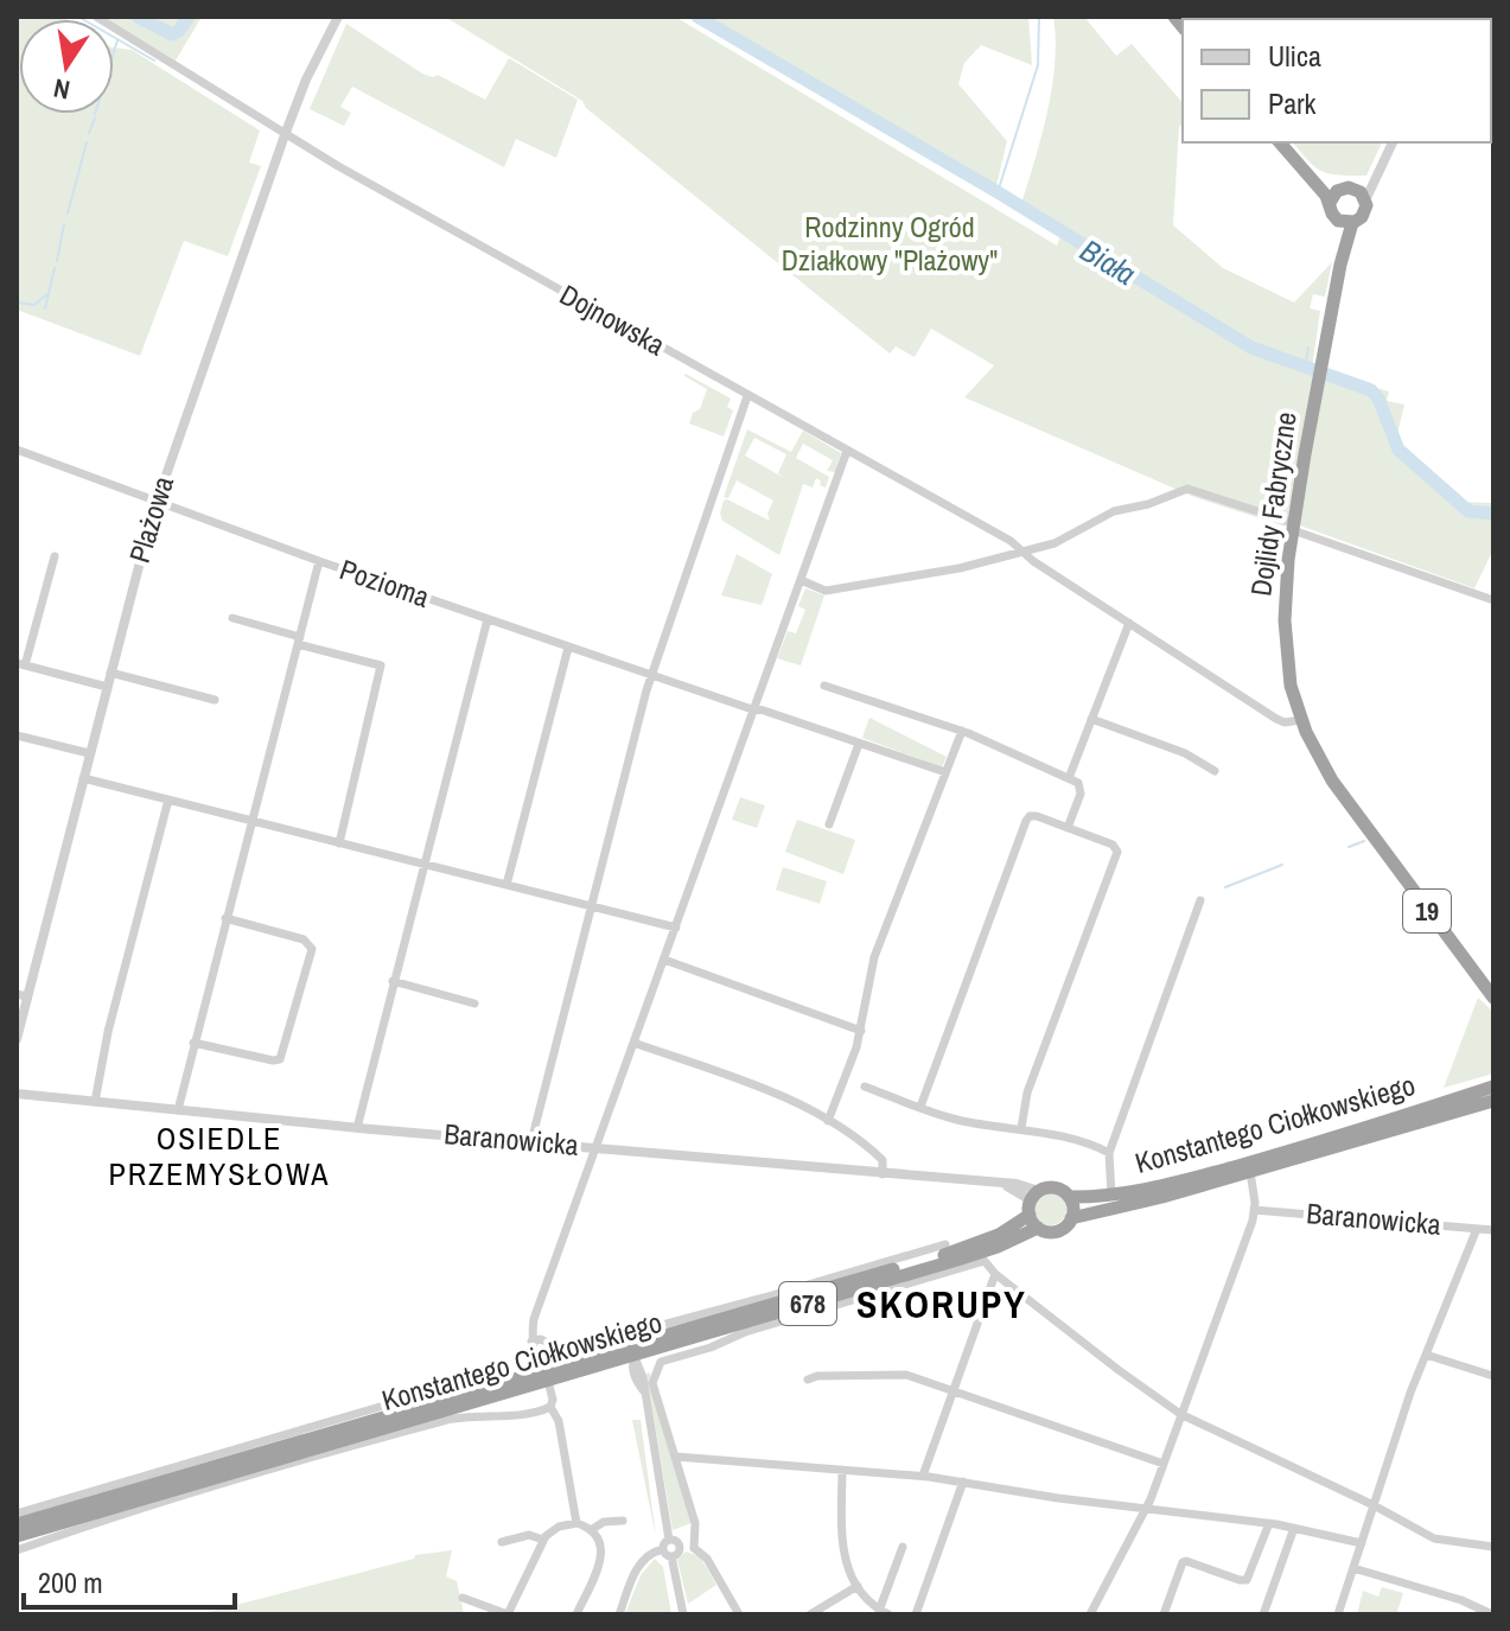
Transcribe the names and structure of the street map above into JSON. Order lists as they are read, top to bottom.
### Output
{
  "streets": {
    "highway": [
      "Dojlidy Fabryczne",
      "19",
      "Konstantego Ciołkowskiego",
      "678"
    ],
    "street": [
      "Dojnowska",
      "Plażowa",
      "Pozioma",
      "Baranowicka"
    ]
  },
  "crossings": [
    ["Dojnowska", "Dojlidy Fabryczne"],
    ["Dojnowska", "Plażowa"],
    ["Dojlidy Fabryczne", "19"],
    ["Plażowa", "Pozioma"],
    ["Konstantego Ciołkowskiego", "Baranowicka"],
    ["Konstantego Ciołkowskiego", "678"],
    ["Baranowicka", "678"]
  ],
  "districts": ["OSIEDLE PRZEMYSŁOWA", "SKORUPY"],
  "water": ["Biała"],
  "parks": ["Rodzinny Ogród Działkowy \"Plażowy\""],
  "legend": ["Ulica", "Park"],
  "scale_bar": "200 m",
  "north": "bottom"
}
